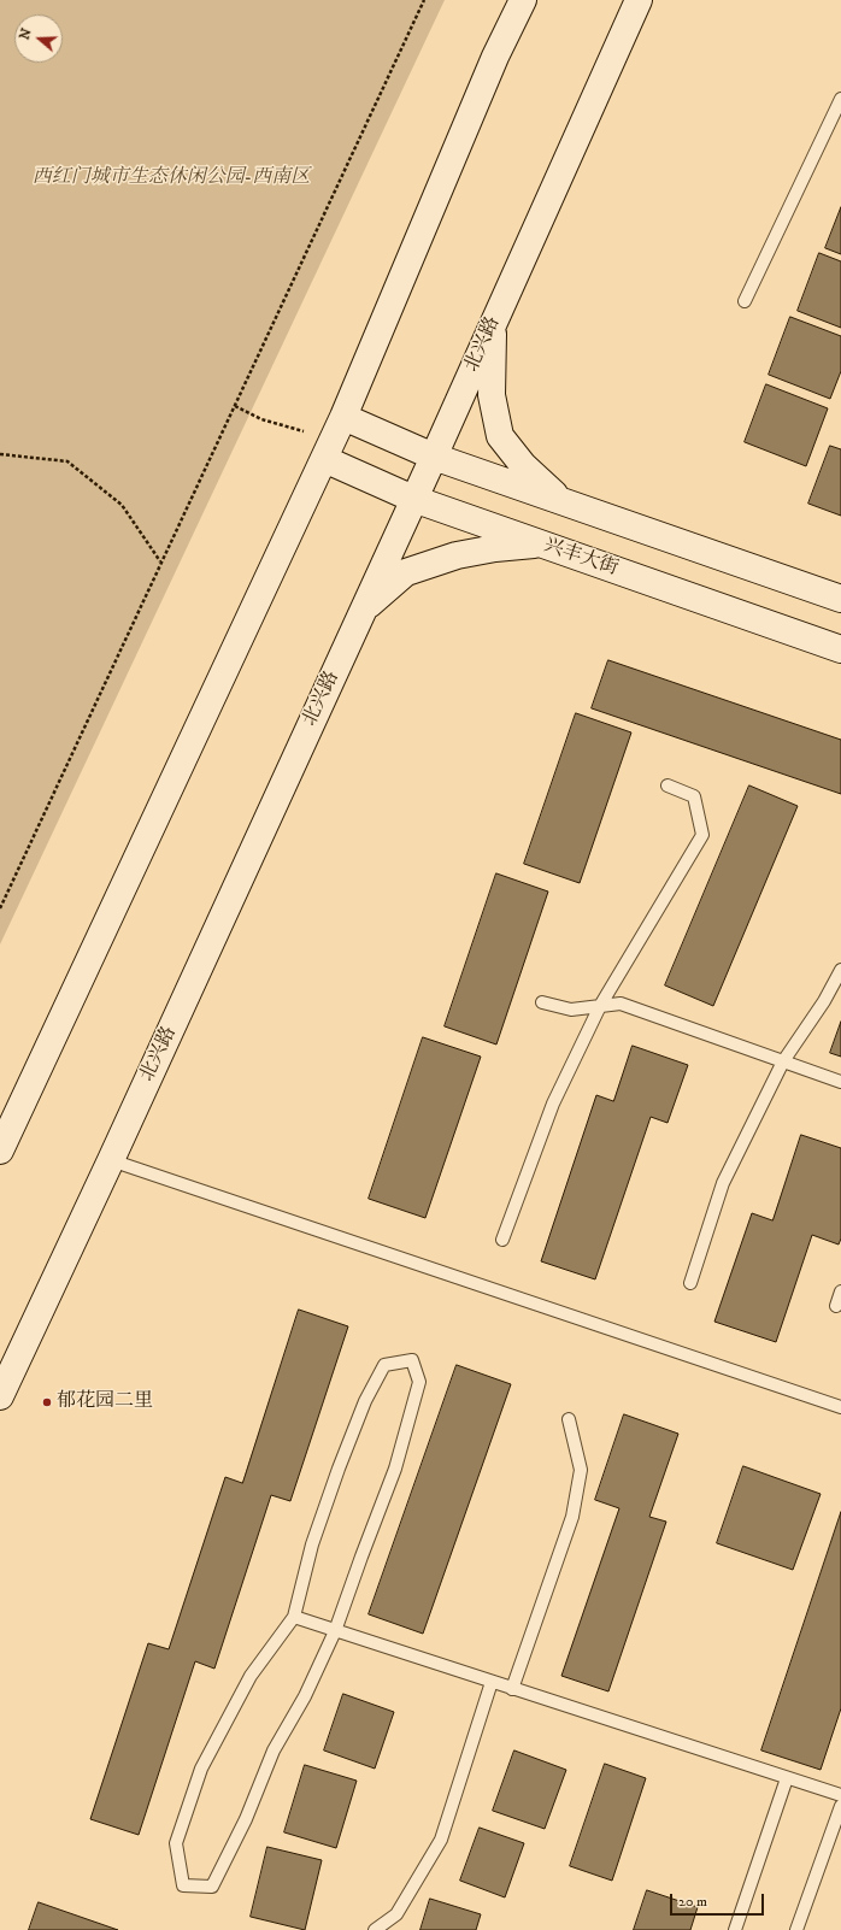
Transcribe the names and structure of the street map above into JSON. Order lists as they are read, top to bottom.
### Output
{
  "streets": {
    "main road": ["北兴路", "兴丰大街"]
  },
  "crossings": [
    ["北兴路", "兴丰大街"]
  ],
  "parks": ["西红门城市生态休闲公园-西南区"],
  "places": ["郁花园二里"],
  "scale_bar": "20 m",
  "north": "left"
}
